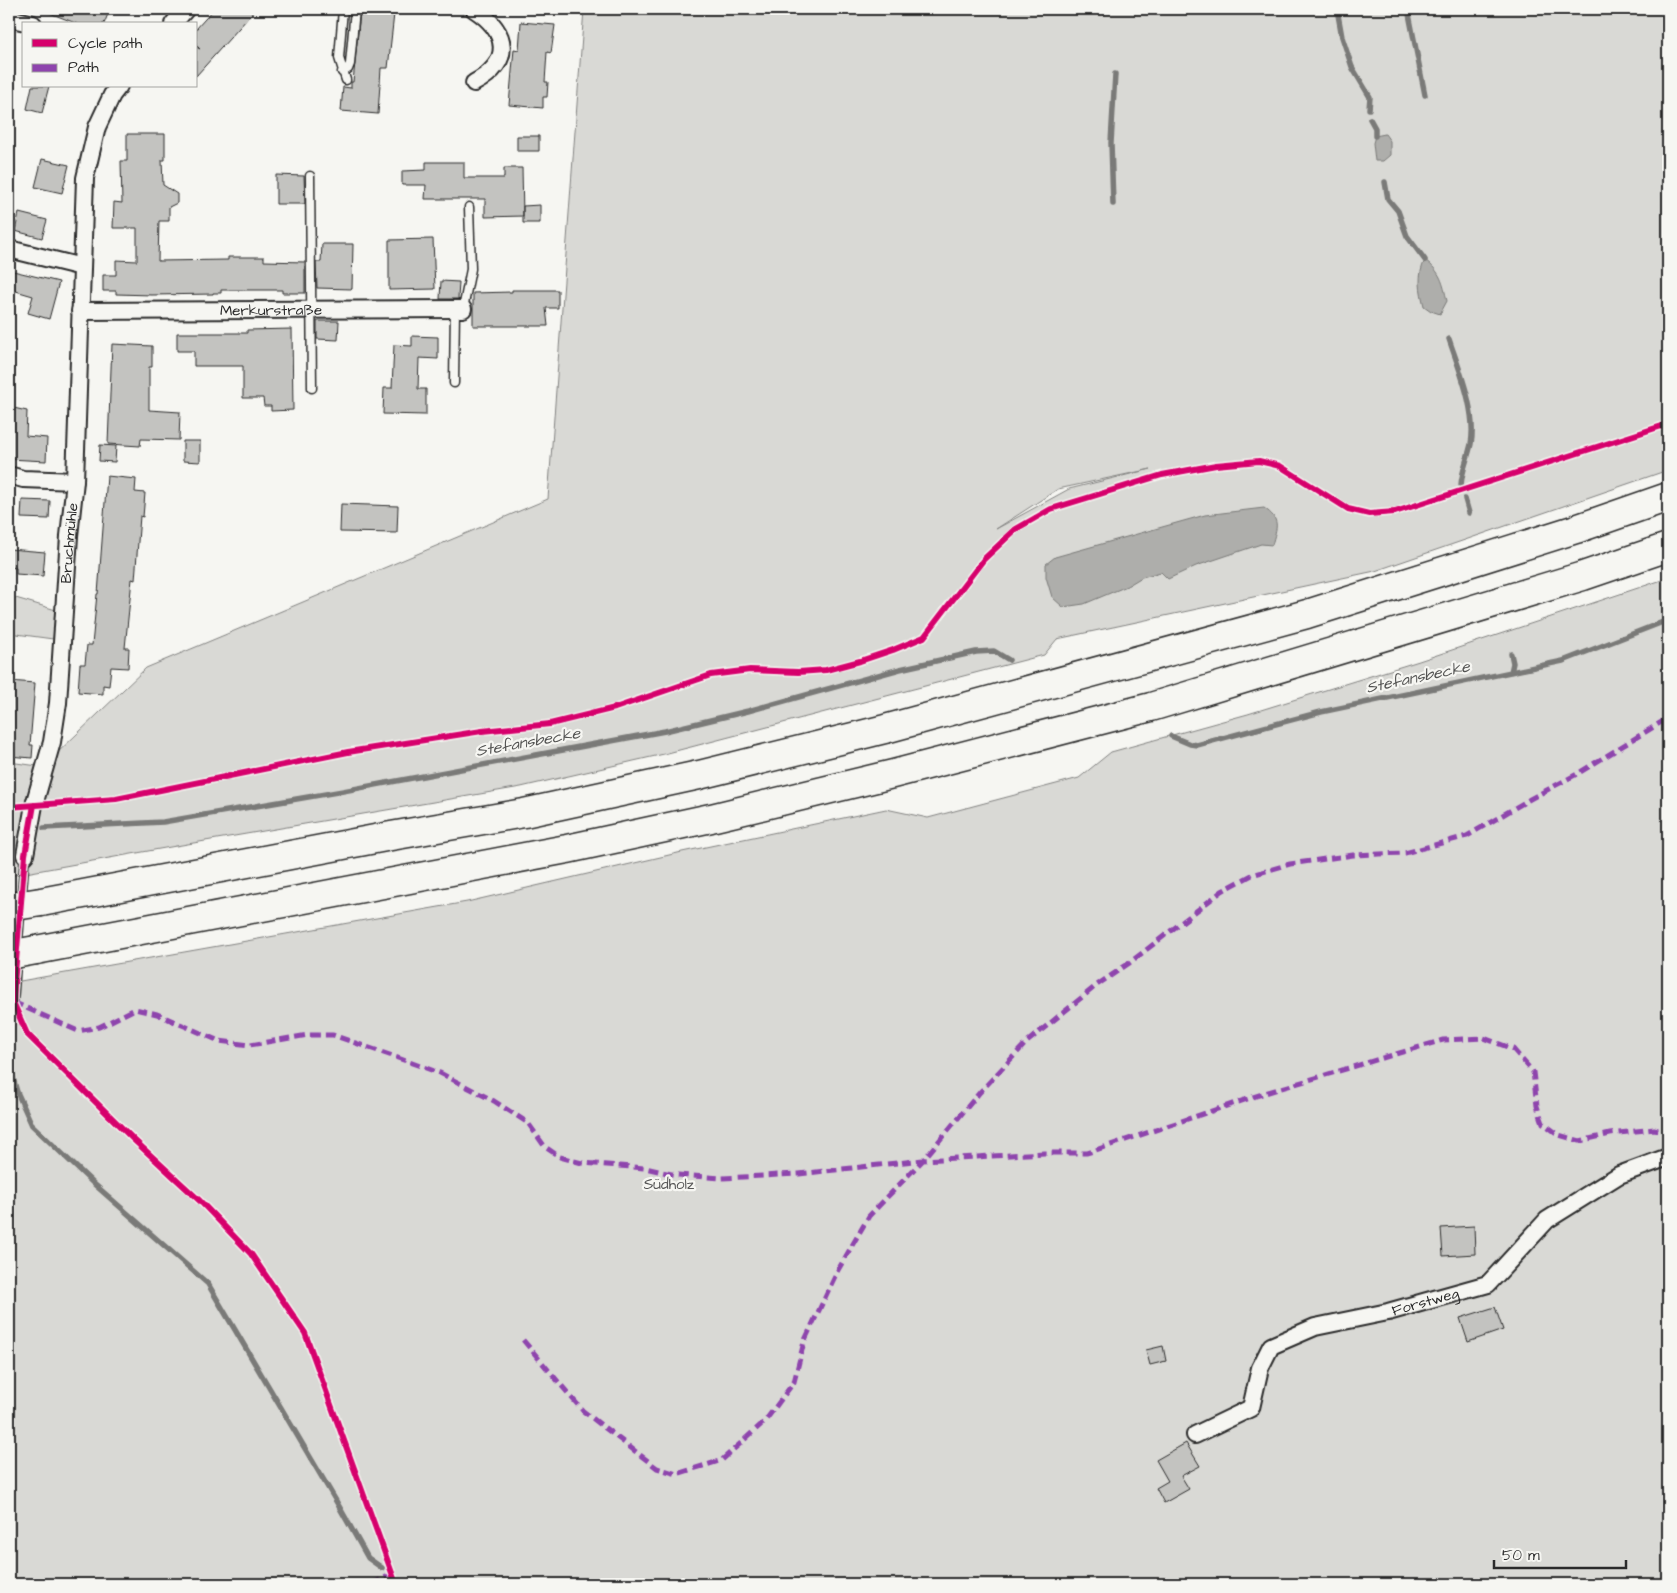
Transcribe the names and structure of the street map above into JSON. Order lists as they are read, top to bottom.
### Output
{
  "streets": {
    "street": ["Merkurstraße", "Bruchmühle", "Forstweg"]
  },
  "crossings": [
    ["Merkurstraße", "Bruchmühle"]
  ],
  "water": ["Stefansbecke"],
  "parks": ["Südholz"],
  "legend": ["Cycle path", "Path"],
  "scale_bar": "50 m"
}
